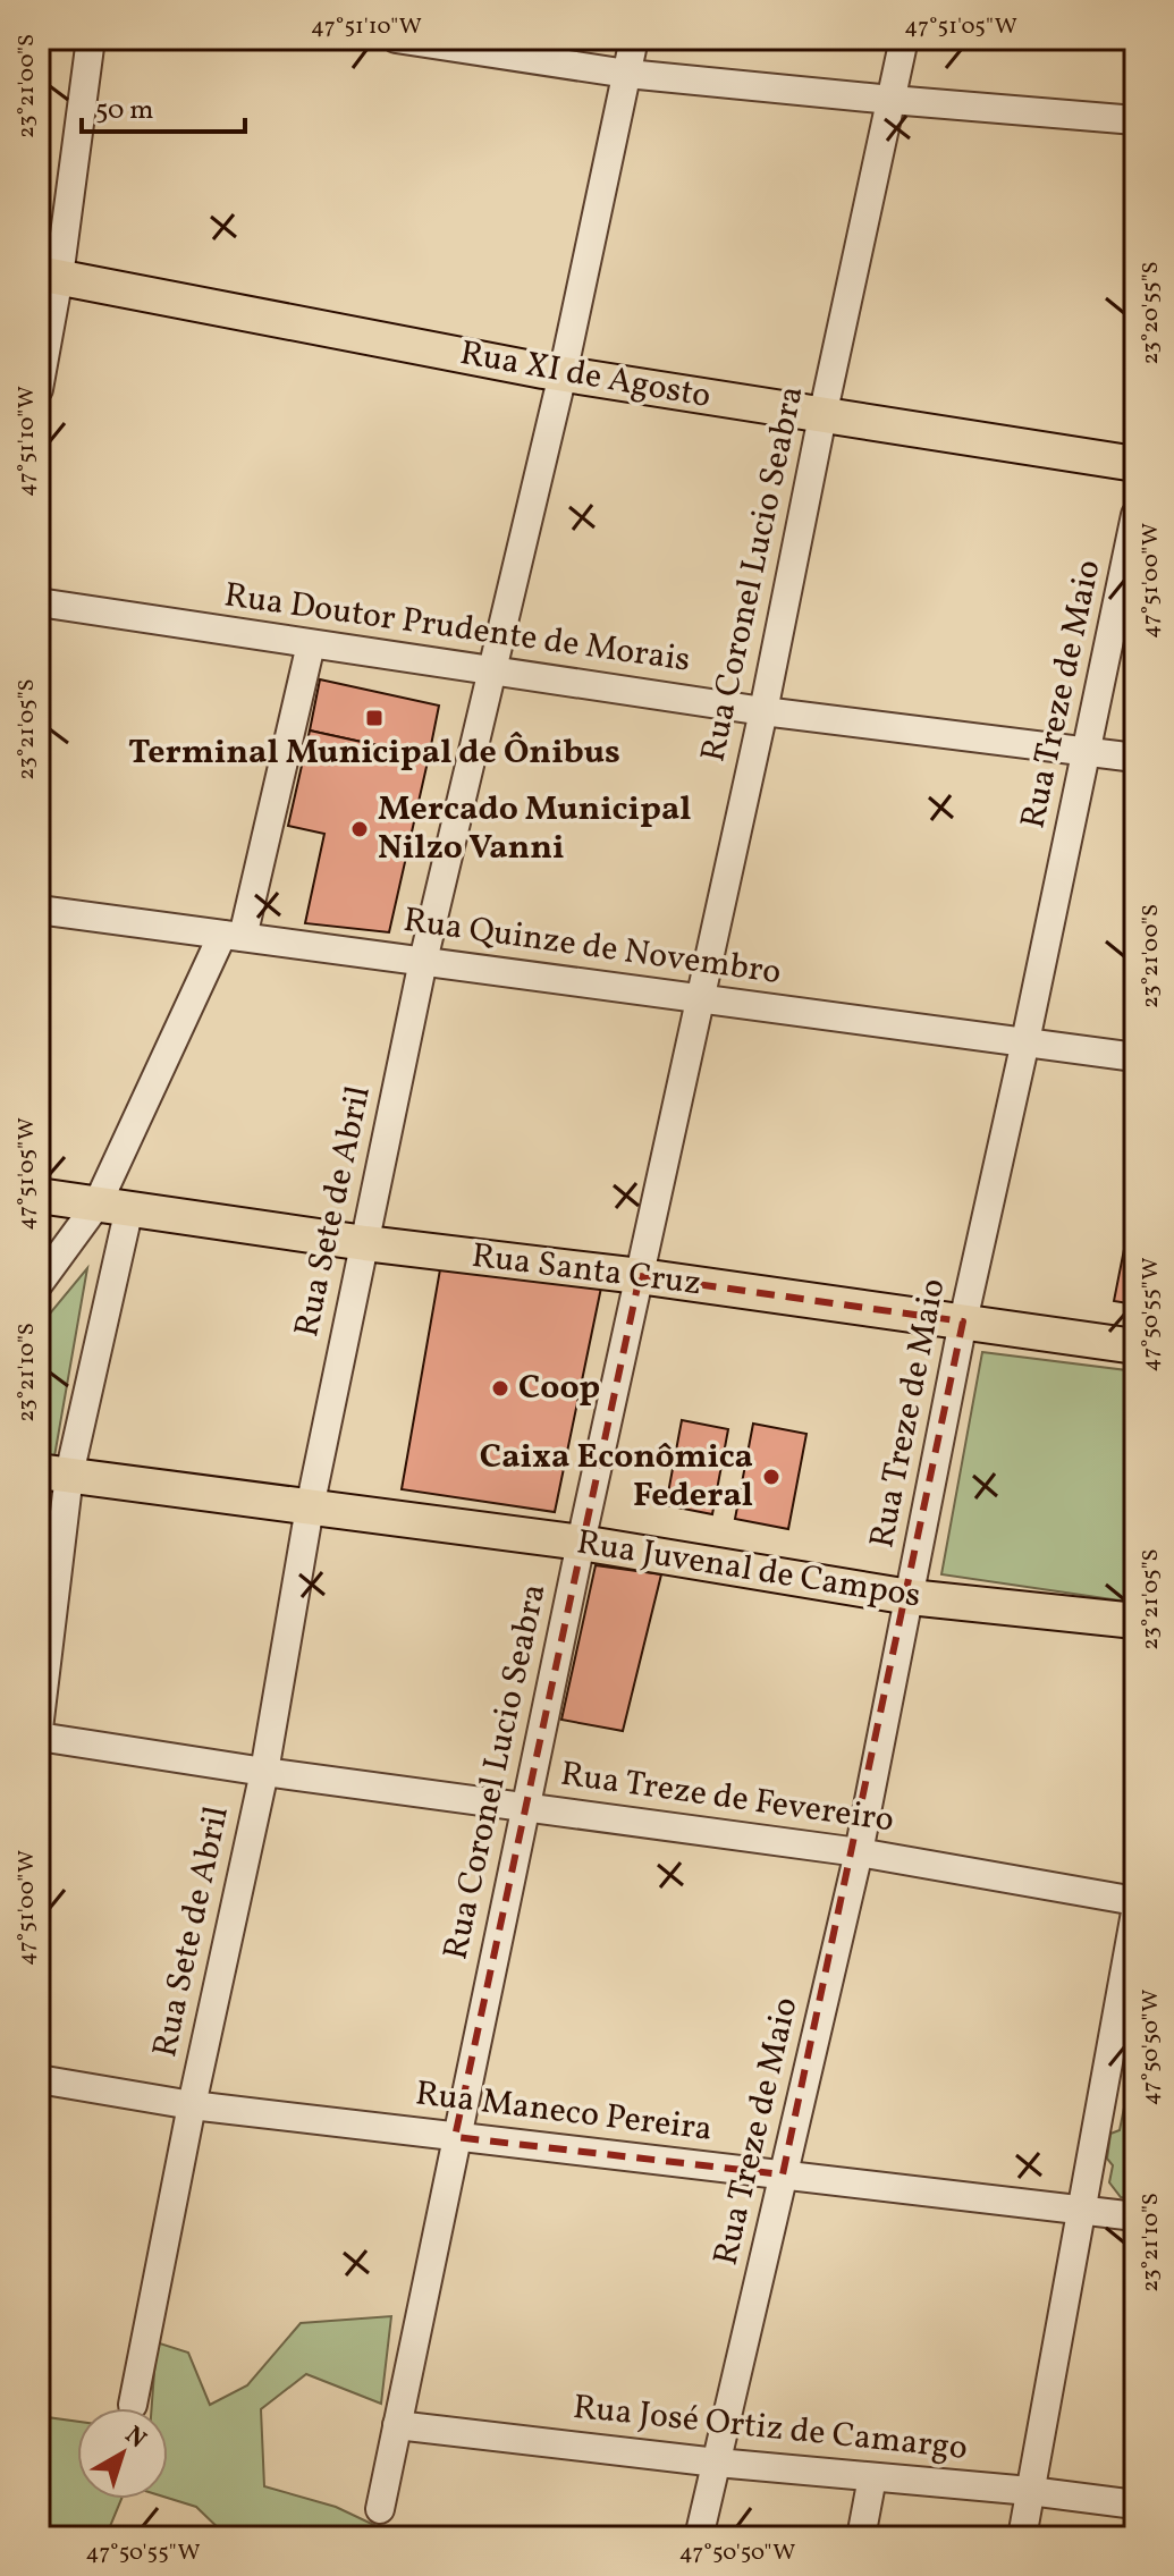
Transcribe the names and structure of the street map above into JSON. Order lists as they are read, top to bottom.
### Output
{
  "streets": {
    "main road": ["Rua XI de Agosto", "Rua Santa Cruz", "Rua Juvenal de Campos"],
    "street": [
      "Rua Coronel Lucio Seabra",
      "Rua Doutor Prudente de Morais",
      "Rua Treze de Maio",
      "Rua Quinze de Novembro",
      "Rua Sete de Abril",
      "Rua Treze de Fevereiro",
      "Rua Maneco Pereira",
      "Rua José Ortiz de Camargo"
    ]
  },
  "crossings": [
    ["Rua XI de Agosto", "Rua Coronel Lucio Seabra"],
    ["Rua XI de Agosto", "Rua Sete de Abril"],
    ["Rua Coronel Lucio Seabra", "Rua Doutor Prudente de Morais"],
    ["Rua Coronel Lucio Seabra", "Rua Quinze de Novembro"],
    ["Rua Coronel Lucio Seabra", "Rua Santa Cruz"],
    ["Rua Coronel Lucio Seabra", "Rua Juvenal de Campos"],
    ["Rua Coronel Lucio Seabra", "Rua Treze de Fevereiro"],
    ["Rua Coronel Lucio Seabra", "Rua Maneco Pereira"],
    ["Rua Coronel Lucio Seabra", "Rua José Ortiz de Camargo"],
    ["Rua Doutor Prudente de Morais", "Rua Treze de Maio"],
    ["Rua Doutor Prudente de Morais", "Rua Sete de Abril"],
    ["Rua Treze de Maio", "Rua Quinze de Novembro"],
    ["Rua Treze de Maio", "Rua Santa Cruz"],
    ["Rua Treze de Maio", "Rua Juvenal de Campos"],
    ["Rua Treze de Maio", "Rua Treze de Fevereiro"],
    ["Rua Treze de Maio", "Rua Maneco Pereira"],
    ["Rua Treze de Maio", "Rua José Ortiz de Camargo"],
    ["Rua Quinze de Novembro", "Rua Sete de Abril"],
    ["Rua Sete de Abril", "Rua Santa Cruz"],
    ["Rua Sete de Abril", "Rua Juvenal de Campos"],
    ["Rua Sete de Abril", "Rua Treze de Fevereiro"],
    ["Rua Sete de Abril", "Rua Maneco Pereira"]
  ],
  "places": {
    "transit": ["Terminal Municipal de Ônibus"],
    "other": ["Mercado Municipal Nilzo Vanni", "Coop", "Caixa Econômica Federal"]
  },
  "scale_bar": "50 m",
  "north": "top right",
  "coordinates": [
    "47°51'10\"W",
    "47°51'05\"W",
    "23°21'00\"S",
    "23°20'55\"S",
    "47°51'00\"W",
    "23°21'05\"S",
    "47°50'55\"W",
    "23°21'10\"S",
    "47°50'50\"W"
  ]
}
